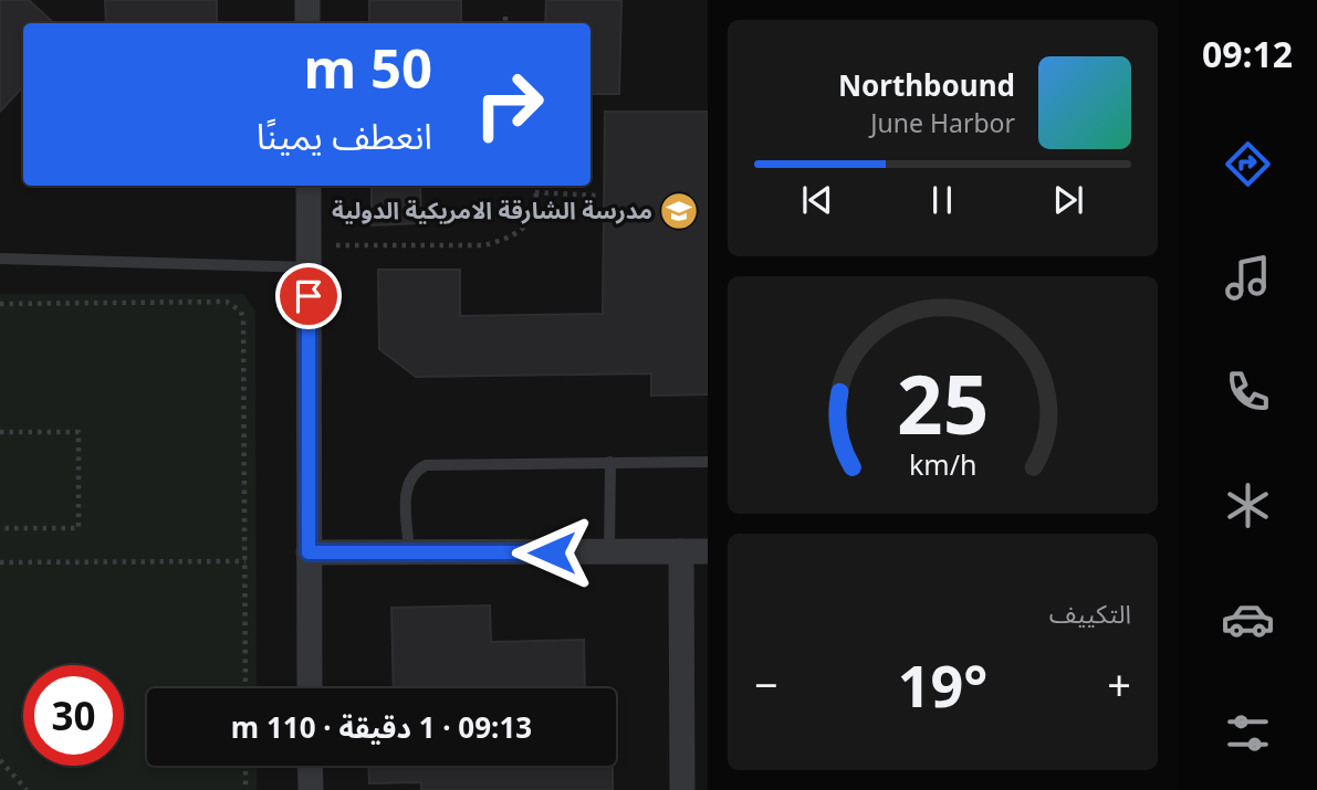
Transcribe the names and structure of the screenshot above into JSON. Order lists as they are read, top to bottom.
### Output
{
  "places": {
    "school or university": ["مدرسة الشارقة الامريكية الدولية"]
  },
  "page": {
    "tabs": "09:12",
    "turn": ["50 m", "انعطف يمينًا"],
    "song": ["Northbound", "June Harbor"],
    "tile": "التكييف",
    "heat": ["−", "19°", "+"],
    "limit": "30",
    "trip": "09:13 · 1 دقيقة · 110 m",
    "gauge": ["25", "km/h"]
  }
}
